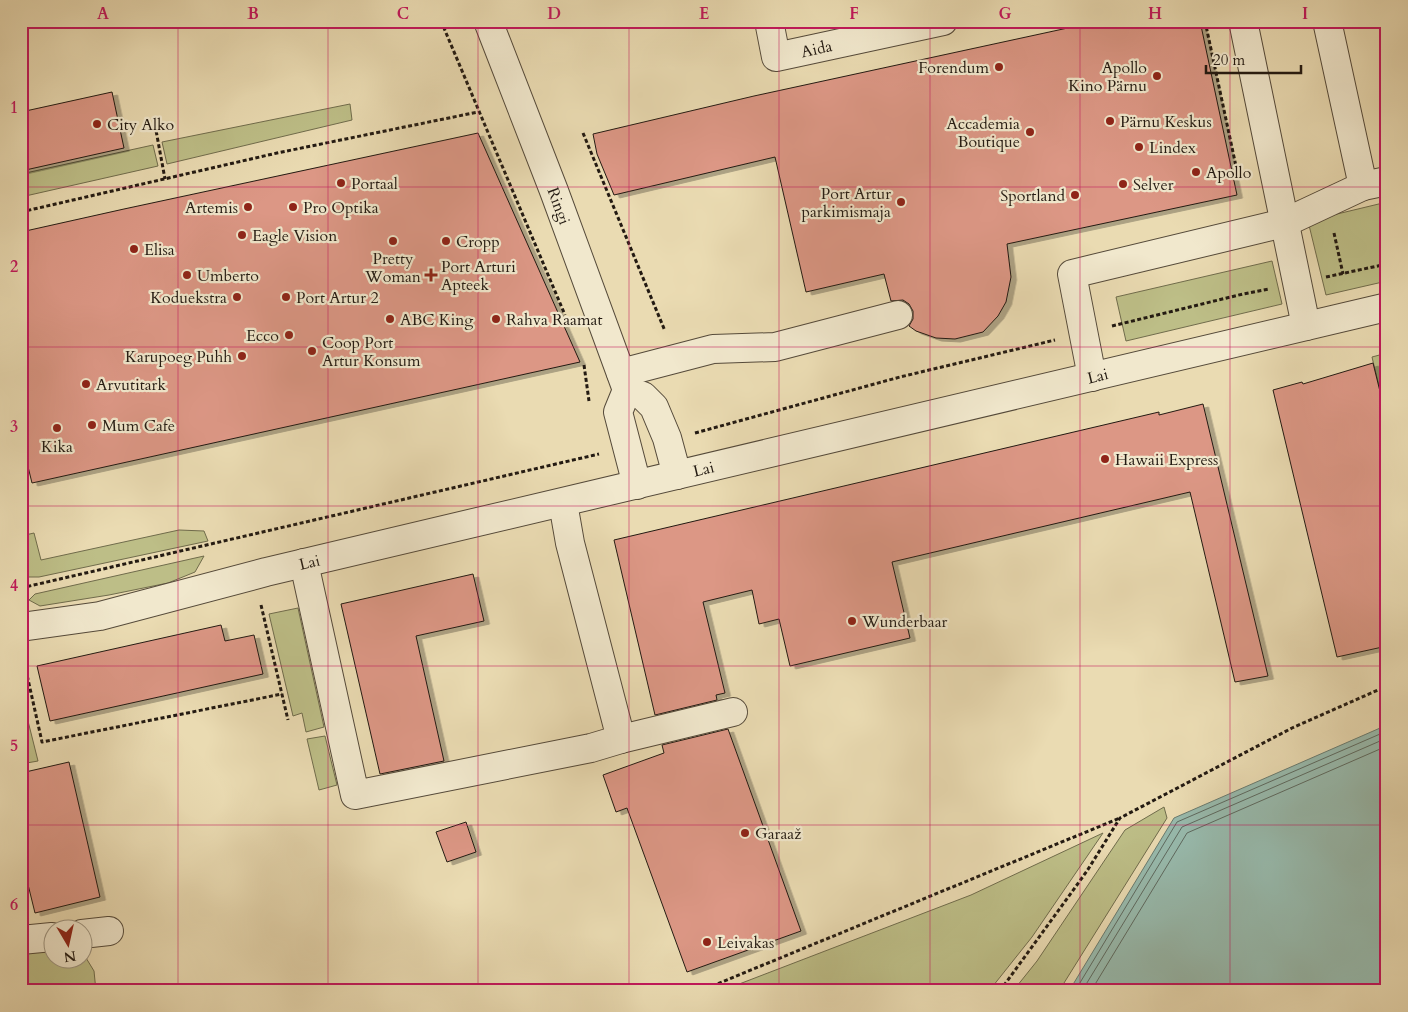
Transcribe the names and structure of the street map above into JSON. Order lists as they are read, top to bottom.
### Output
{
  "streets": {
    "street": ["Aida", "Ringi", "Lai"]
  },
  "places": {
    "other": [
      "Forendum",
      "Apollo Kino Pärnu",
      "Pärnu Keskus",
      "City Alko",
      "Accademia Boutique",
      "Lindex",
      "Apollo",
      "Portaal",
      "Selver",
      "Sportland",
      "Port Artur parkimismaja",
      "Artemis",
      "Pro Optika",
      "Eagle Vision",
      "Pretty Woman",
      "Cropp",
      "Elisa",
      "Umberto",
      "Koduekstra",
      "Port Artur 2",
      "ABC King",
      "Rahva Raamat",
      "Ecco",
      "Coop Port Artur Konsum",
      "Karupoeg Puhh",
      "Arvutitark",
      "Mum Cafe",
      "Kika",
      "Hawaii Express",
      "Wunderbaar",
      "Garaaž",
      "Leivakas"
    ],
    "health": ["Port Arturi Apteek"]
  },
  "scale_bar": "20 m",
  "north": "bottom",
  "grid": {
    "columns": [
      "A",
      "B",
      "C",
      "D",
      "E",
      "F",
      "G",
      "H",
      "I"
    ],
    "rows": [
      "1",
      "2",
      "3",
      "4",
      "5",
      "6"
    ]
  }
}
